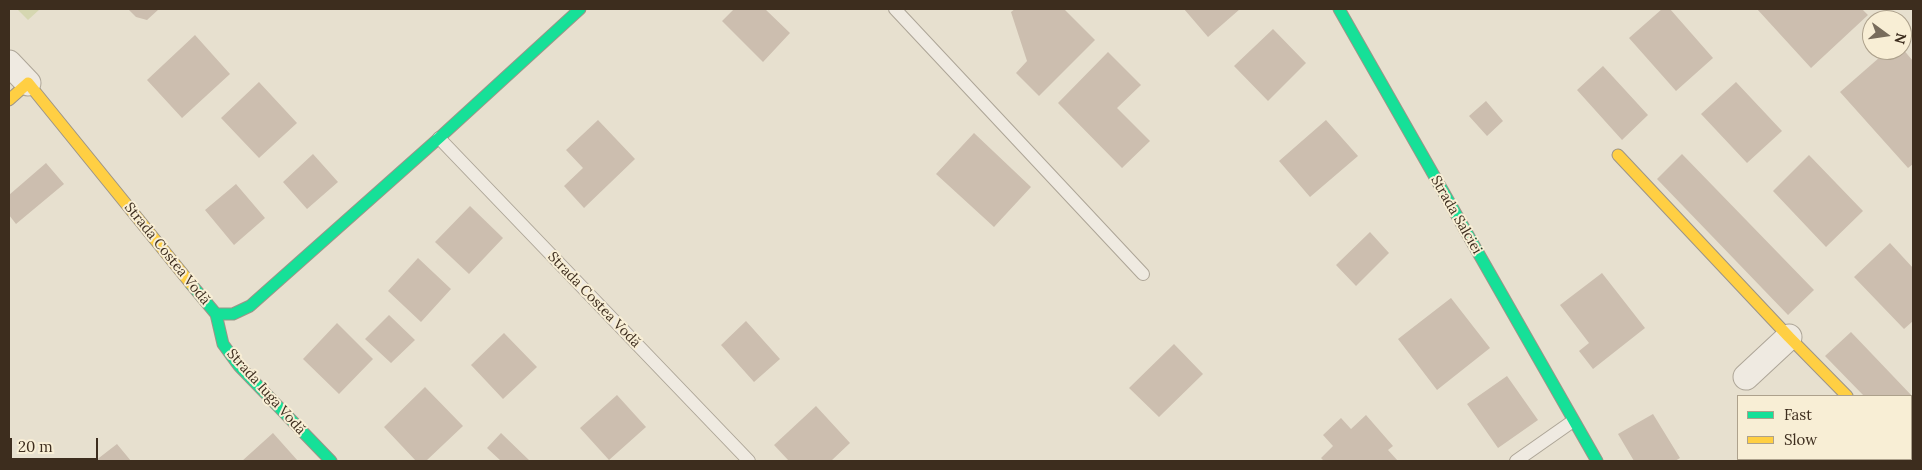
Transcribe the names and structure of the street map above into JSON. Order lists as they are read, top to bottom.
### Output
{
  "streets": {
    "street": ["Strada Salciei", "Strada Costea Vodă", "Strada Iuga Vodă"]
  },
  "crossings": [
    ["Strada Costea Vodă", "Strada Iuga Vodă"]
  ],
  "legend": ["Fast", "Slow"],
  "scale_bar": "20 m",
  "north": "right"
}
